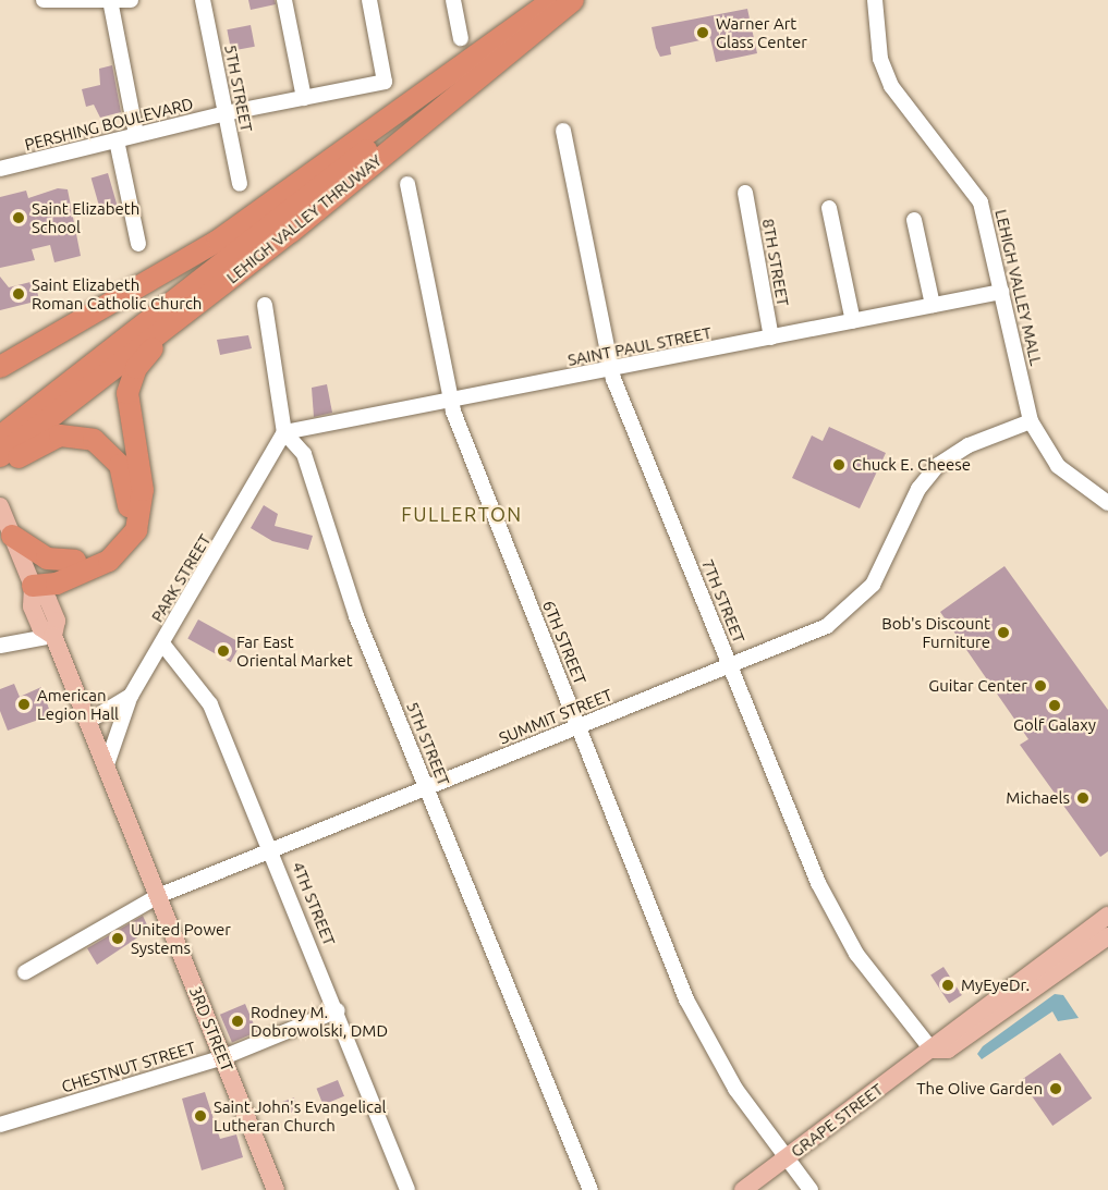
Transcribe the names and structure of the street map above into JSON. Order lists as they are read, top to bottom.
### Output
{
  "streets": {
    "highway": ["LEHIGH VALLEY THRUWAY"],
    "main road": ["3RD STREET", "GRAPE STREET"],
    "street": [
      "5TH STREET",
      "PERSHING BOULEVARD",
      "8TH STREET",
      "LEHIGH VALLEY MALL",
      "SAINT PAUL STREET",
      "PARK STREET",
      "7TH STREET",
      "6TH STREET",
      "SUMMIT STREET",
      "4TH STREET",
      "CHESTNUT STREET"
    ]
  },
  "crossings": [
    ["5TH STREET", "PERSHING BOULEVARD"],
    ["5TH STREET", "SAINT PAUL STREET"],
    ["5TH STREET", "PARK STREET"],
    ["5TH STREET", "SUMMIT STREET"],
    ["8TH STREET", "SAINT PAUL STREET"],
    ["LEHIGH VALLEY MALL", "SAINT PAUL STREET"],
    ["LEHIGH VALLEY MALL", "SUMMIT STREET"],
    ["SAINT PAUL STREET", "PARK STREET"],
    ["SAINT PAUL STREET", "7TH STREET"],
    ["SAINT PAUL STREET", "6TH STREET"],
    ["PARK STREET", "4TH STREET"],
    ["PARK STREET", "3RD STREET"],
    ["7TH STREET", "SUMMIT STREET"],
    ["7TH STREET", "GRAPE STREET"],
    ["6TH STREET", "SUMMIT STREET"],
    ["6TH STREET", "GRAPE STREET"],
    ["SUMMIT STREET", "4TH STREET"],
    ["SUMMIT STREET", "3RD STREET"],
    ["4TH STREET", "CHESTNUT STREET"],
    ["3RD STREET", "CHESTNUT STREET"]
  ],
  "districts": ["FULLERTON"],
  "places": [
    "Warner Art Glass Center",
    "Saint Elizabeth School",
    "Saint Elizabeth Roman Catholic Church",
    "Chuck E. Cheese",
    "Bob's Discount Furniture",
    "Far East Oriental Market",
    "Guitar Center",
    "American Legion Hall",
    "Golf Galaxy",
    "Michaels",
    "United Power Systems",
    "MyEyeDr.",
    "Rodney M. Dobrowolski, DMD",
    "The Olive Garden",
    "Saint John's Evangelical Lutheran Church"
  ]
}
